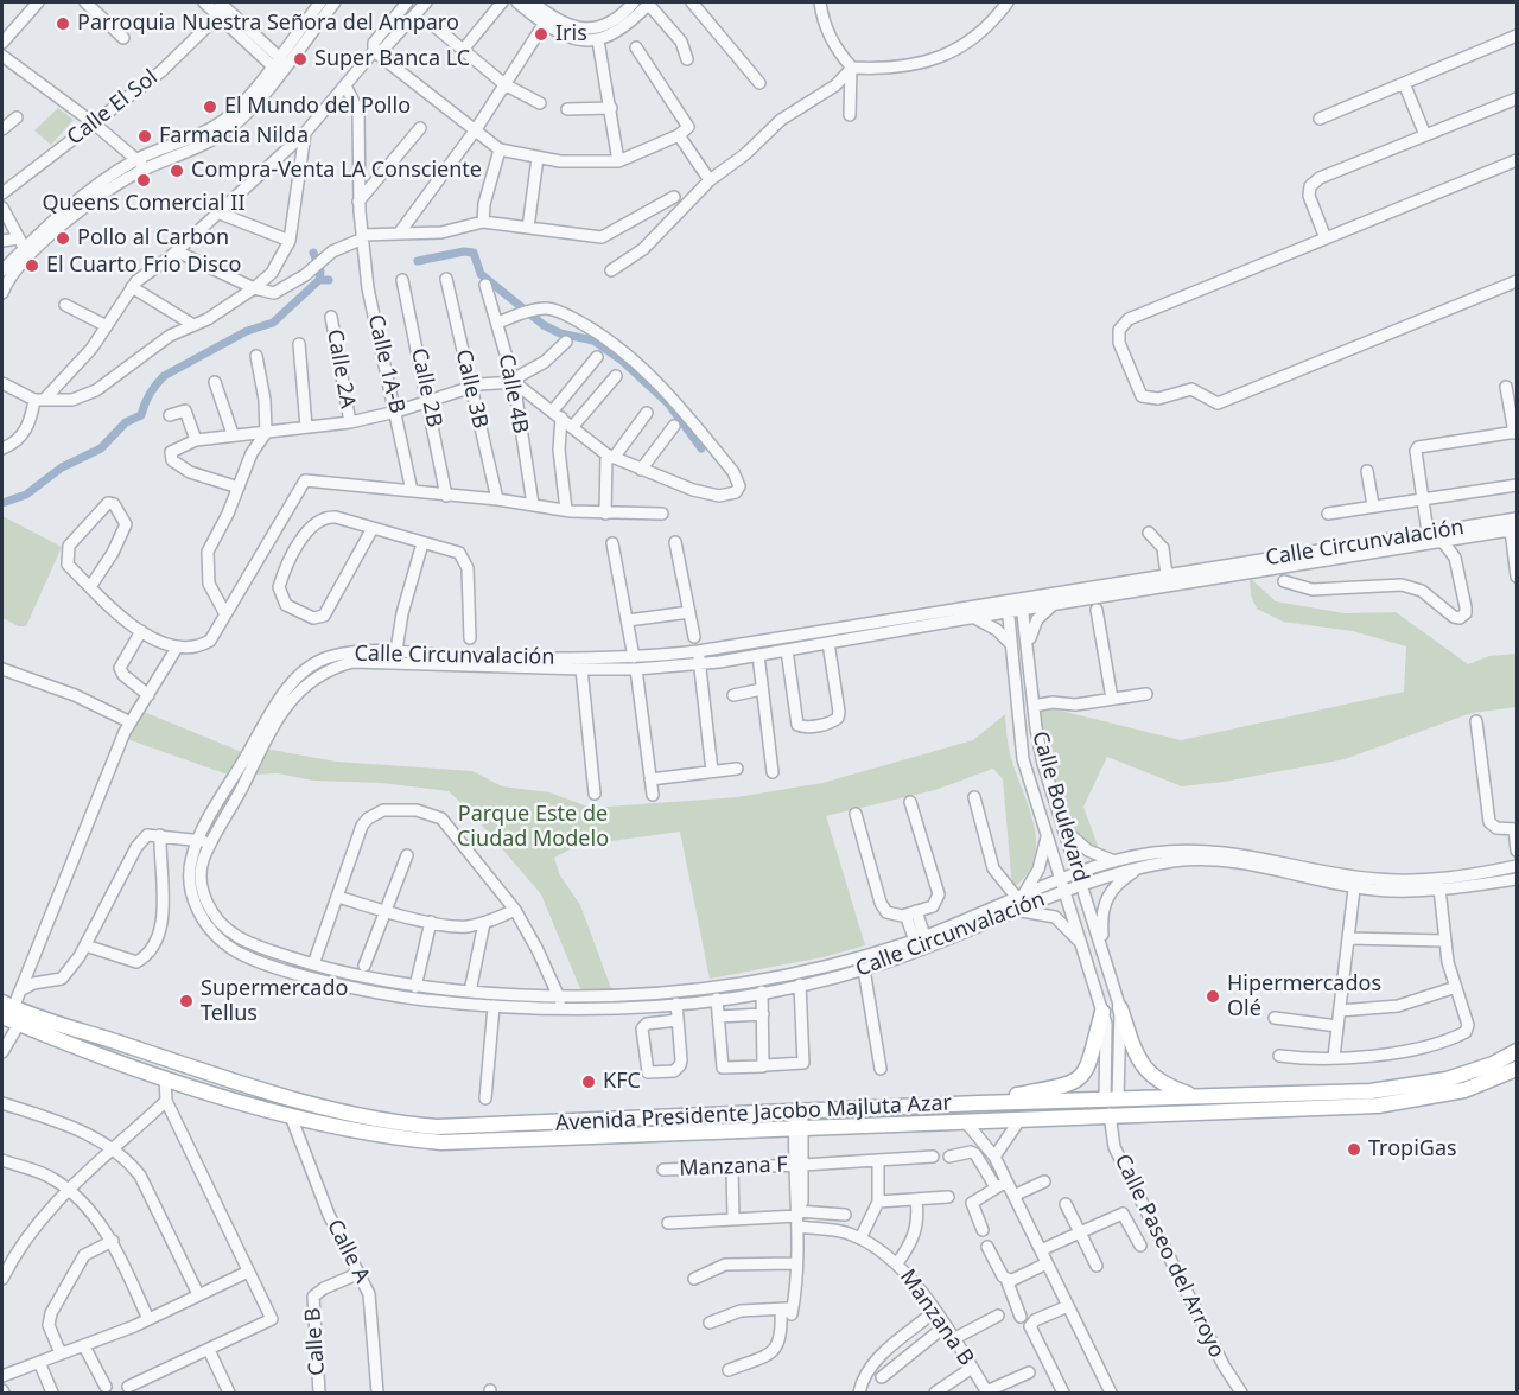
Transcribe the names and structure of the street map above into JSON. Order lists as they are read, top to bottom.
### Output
{
  "streets": {
    "main road": ["Avenida Presidente Jacobo Majluta Azar"],
    "street": [
      "Calle El Sol",
      "Calle 1A-B",
      "Calle 2A",
      "Calle 2B",
      "Calle 3B",
      "Calle 4B",
      "Calle Circunvalación",
      "Calle Boulevard",
      "Manzana F",
      "Calle A",
      "Calle Paseo del Arroyo",
      "Manzana B",
      "Calle B"
    ]
  },
  "crossings": [
    ["Calle Circunvalación", "Calle Boulevard"],
    ["Calle Boulevard", "Avenida Presidente Jacobo Majluta Azar"],
    ["Calle Boulevard", "Calle Paseo del Arroyo"],
    ["Avenida Presidente Jacobo Majluta Azar", "Calle A"],
    ["Avenida Presidente Jacobo Majluta Azar", "Calle Paseo del Arroyo"],
    ["Calle A", "Calle B"]
  ],
  "parks": ["Parque Este de Ciudad Modelo"],
  "places": [
    "Parroquia Nuestra Señora del Amparo",
    "Iris",
    "Super Banca LC",
    "El Mundo del Pollo",
    "Farmacia Nilda",
    "Compra-Venta LA Consciente",
    "Queens Comercial II",
    "Pollo al Carbon",
    "El Cuarto Frio Disco",
    "Hipermercados Olé",
    "Supermercado Tellus",
    "KFC",
    "TropiGas"
  ]
}
